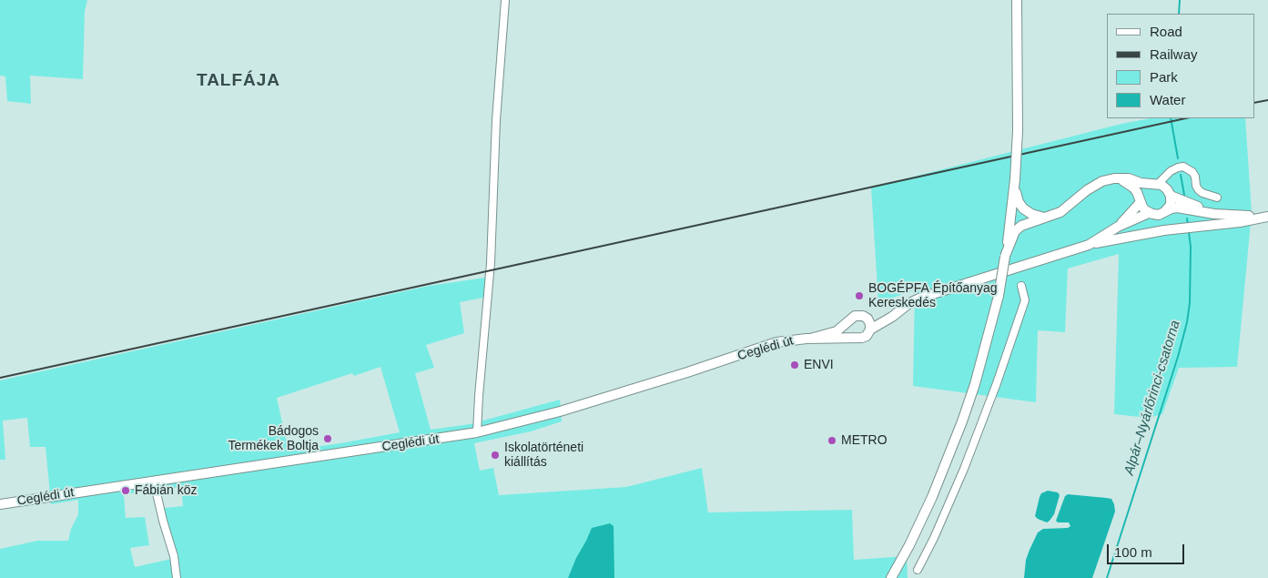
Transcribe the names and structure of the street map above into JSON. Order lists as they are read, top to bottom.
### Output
{
  "streets": {
    "main road": ["Ceglédi út"]
  },
  "districts": ["TALFÁJA"],
  "water": ["Alpár–Nyárlőrinci-csatorna"],
  "places": [
    "BOGÉPFA Építőanyag Kereskedés",
    "ENVI",
    "Bádogos Termékek Boltja",
    "METRO",
    "Iskolatörténeti kiállítás",
    "Fábián köz"
  ],
  "legend": [
    "Road",
    "Railway",
    "Park",
    "Water"
  ],
  "scale_bar": "100 m"
}
